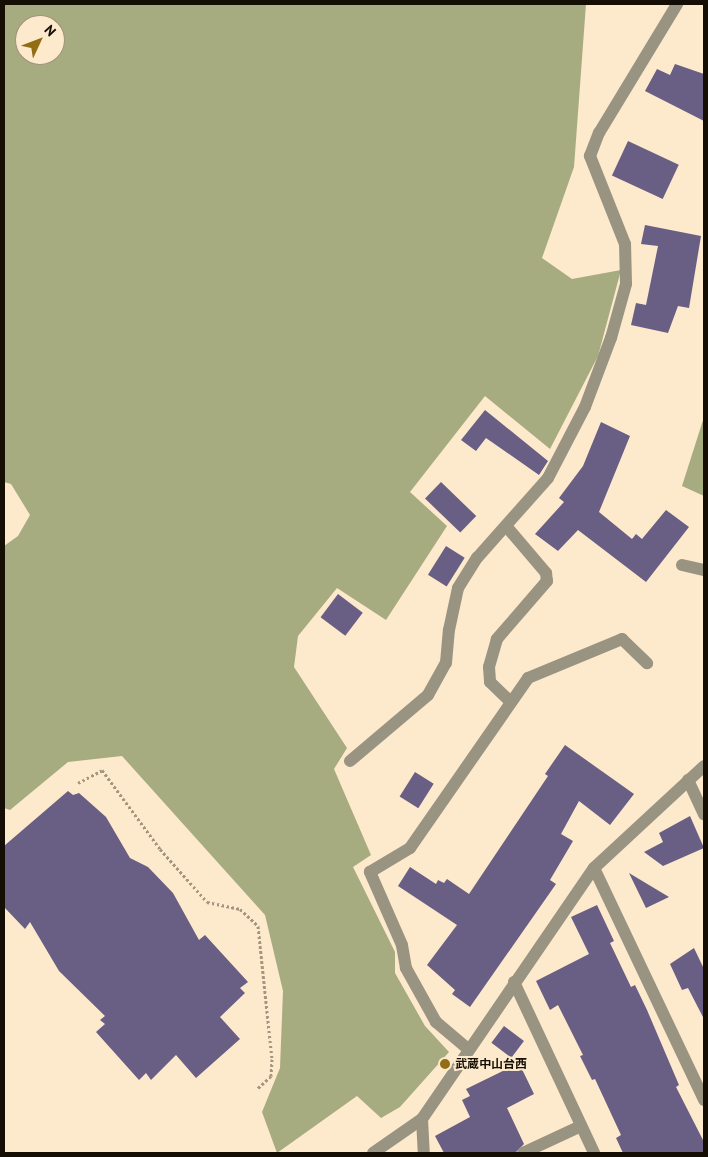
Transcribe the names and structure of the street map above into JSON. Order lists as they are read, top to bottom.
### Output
{
  "places": ["武蔵中山台西"],
  "north": "top right"
}
